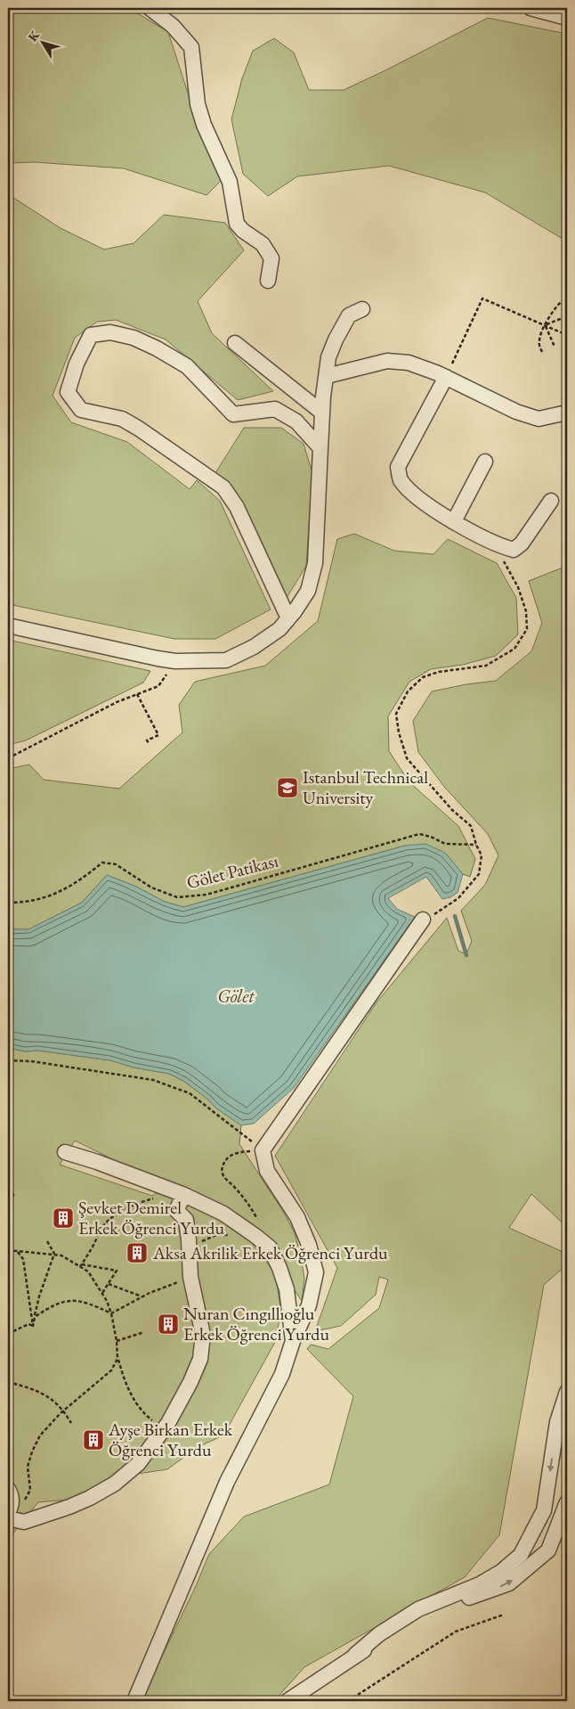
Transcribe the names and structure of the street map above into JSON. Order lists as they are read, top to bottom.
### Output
{
  "streets": {
    "path": ["Gölet Patikası"]
  },
  "water": ["Gölet"],
  "places": {
    "school or university": ["Istanbul Technical University"],
    "building": [
      "Şevket Demirel Erkek Öğrenci Yurdu",
      "Aksa Akrilik Erkek Öğrenci Yurdu",
      "Nuran Cıngıllıoğlu Erkek Öğrenci Yurdu",
      "Ayşe Birkan Erkek Öğrenci Yurdu"
    ]
  },
  "north": "top left"
}
